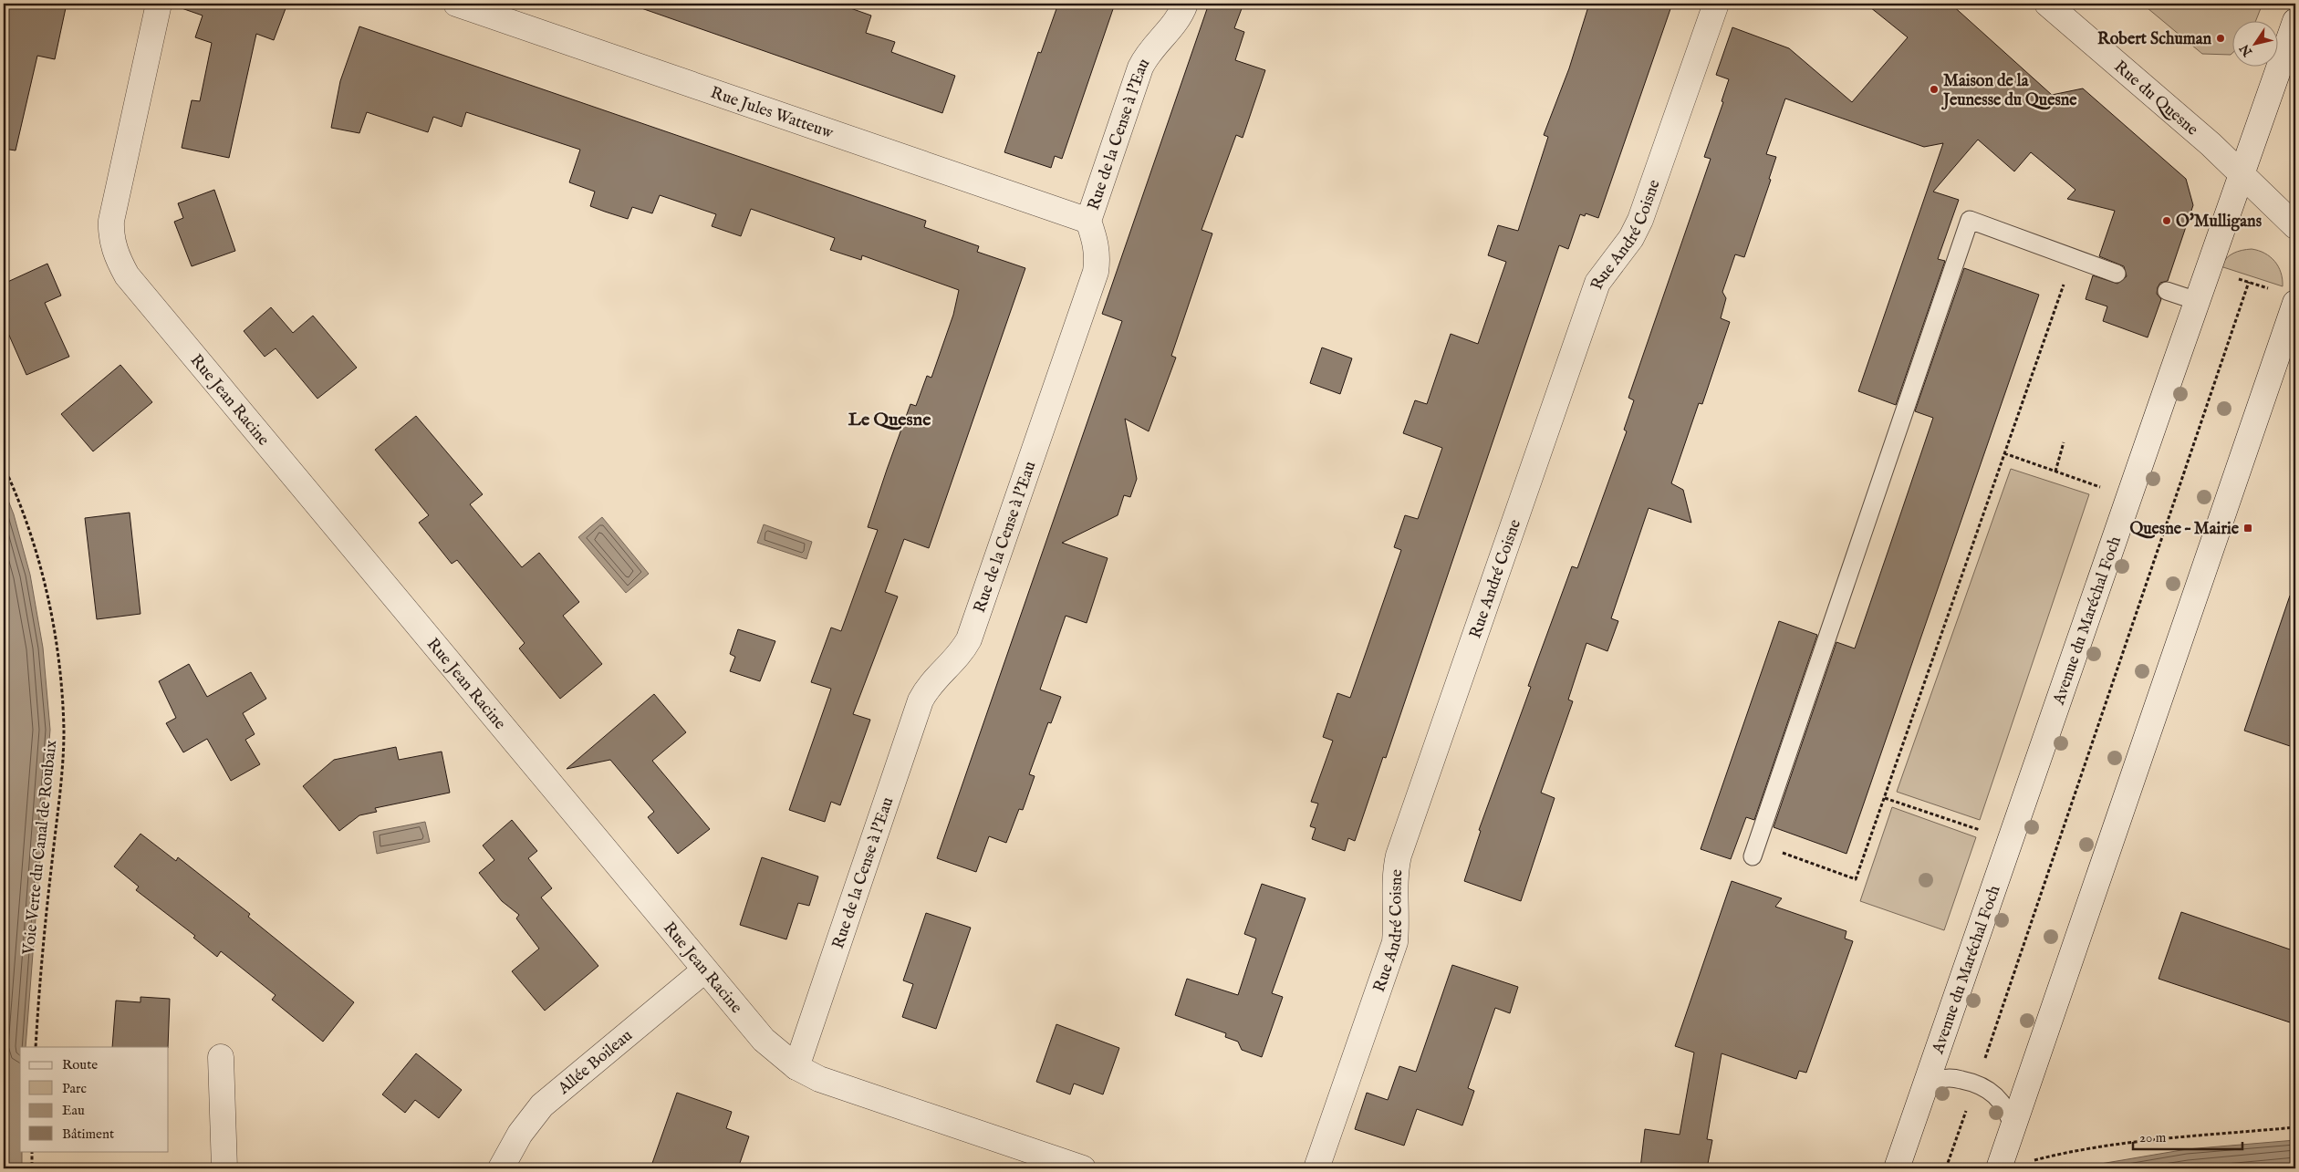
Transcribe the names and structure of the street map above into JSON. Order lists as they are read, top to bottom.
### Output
{
  "streets": {
    "street": [
      "Rue du Quesne",
      "Rue Jules Watteuw",
      "Rue de la Cense à l'Eau",
      "Rue André Coisne",
      "Rue Jean Racine",
      "Avenue du Maréchal Foch",
      "Allée Boileau"
    ],
    "path": ["Voie Verte du Canal de Roubaix"]
  },
  "crossings": [
    ["Rue du Quesne", "Avenue du Maréchal Foch"],
    ["Rue Jules Watteuw", "Rue de la Cense à l'Eau"],
    ["Rue de la Cense à l'Eau", "Rue Jean Racine"],
    ["Rue Jean Racine", "Allée Boileau"]
  ],
  "districts": ["Le Quesne"],
  "places": {
    "other": ["Robert Schuman", "Maison de la Jeunesse du Quesne", "O'Mulligans"],
    "transit": ["Quesne – Mairie"]
  },
  "legend": [
    "Route",
    "Parc",
    "Eau",
    "Bâtiment"
  ],
  "scale_bar": "20 m",
  "north": "bottom left"
}
